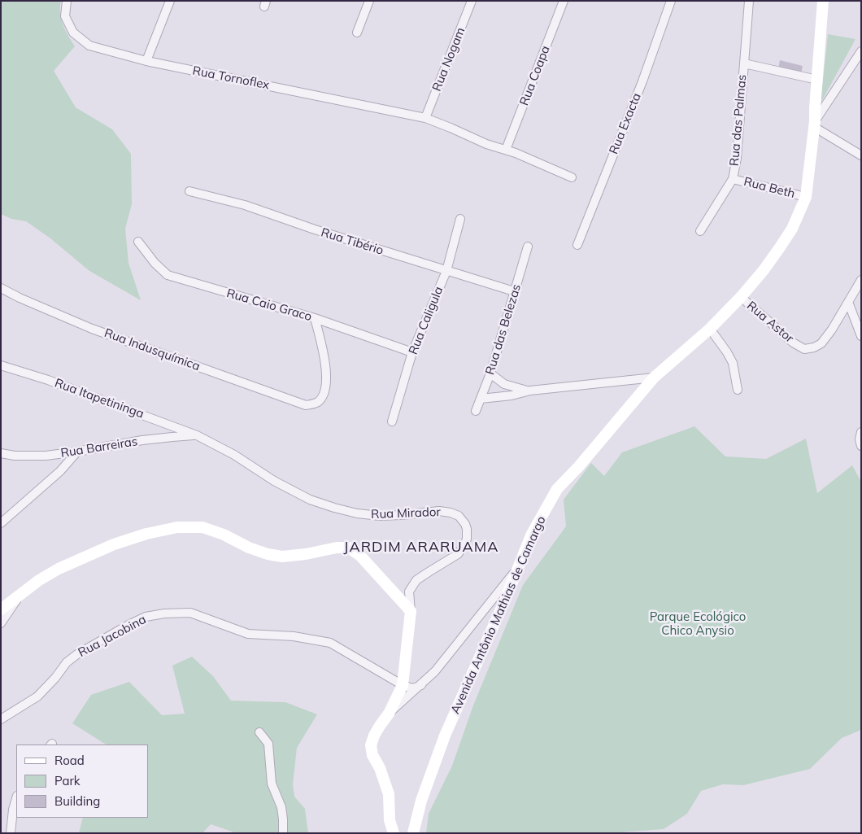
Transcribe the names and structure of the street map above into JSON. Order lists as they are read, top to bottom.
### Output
{
  "streets": {
    "street": [
      "Rua Nogam",
      "Rua Coapa",
      "Rua Tornoflex",
      "Rua das Palmas",
      "Rua Exacta",
      "Rua Beth",
      "Rua Tibério",
      "Rua Caio Graco",
      "Rua Caligula",
      "Rua Astor",
      "Rua das Belezas",
      "Rua Indusquímica",
      "Rua Itapetininga",
      "Rua Barreiras",
      "Rua Mirador",
      "Avenida Antônio Mathias de Camargo",
      "Rua Jacobina"
    ]
  },
  "crossings": [
    ["Rua Nogam", "Rua Tornoflex"],
    ["Rua das Palmas", "Rua Beth"],
    ["Rua Beth", "Avenida Antônio Mathias de Camargo"],
    ["Rua Tibério", "Rua Caligula"],
    ["Rua Tibério", "Rua das Belezas"],
    ["Rua Caio Graco", "Rua Caligula"],
    ["Rua Caio Graco", "Rua Indusquímica"],
    ["Rua Astor", "Avenida Antônio Mathias de Camargo"],
    ["Rua Itapetininga", "Rua Barreiras"],
    ["Rua Itapetininga", "Rua Mirador"],
    ["Rua Barreiras", "Rua Mirador"]
  ],
  "districts": ["JARDIM ARARUAMA"],
  "parks": ["Parque Ecológico Chico Anysio"],
  "legend": ["Road", "Park", "Building"]
}
